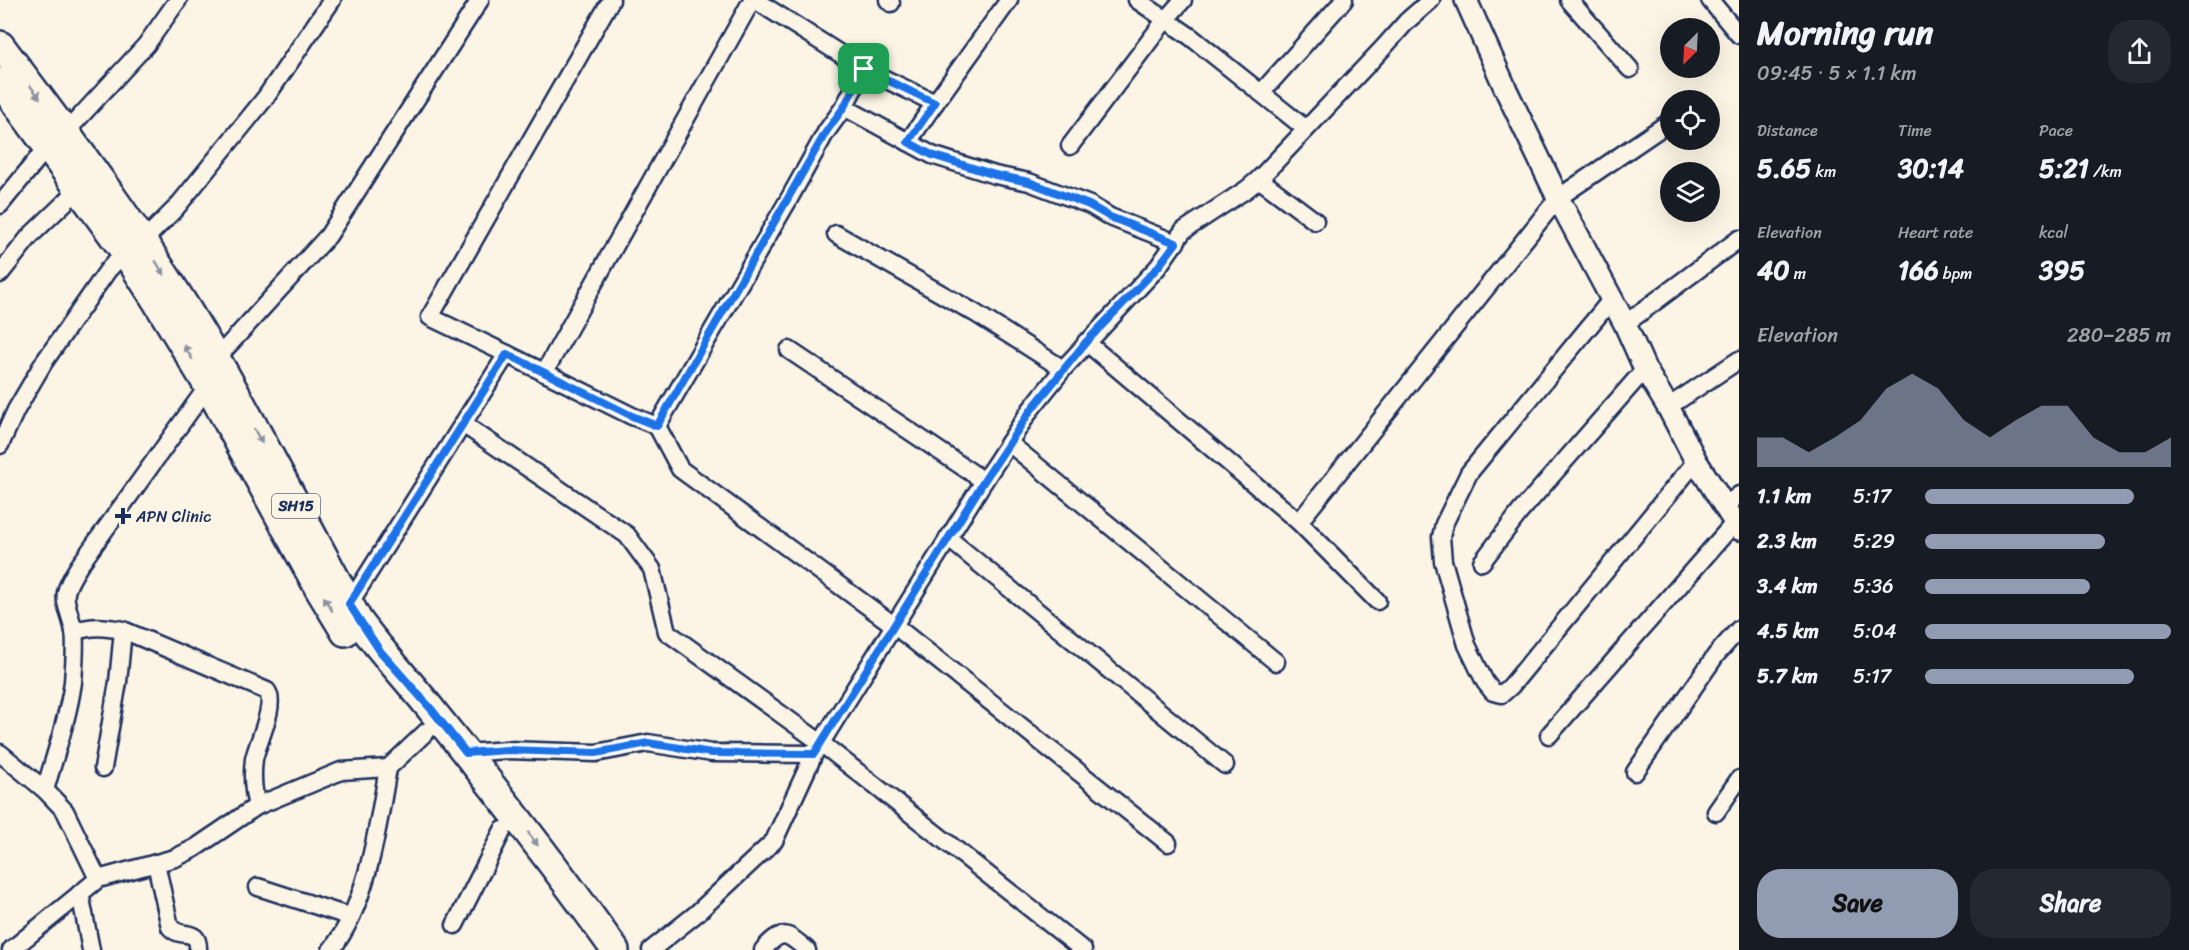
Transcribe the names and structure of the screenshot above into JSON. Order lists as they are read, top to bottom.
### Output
{
  "streets": {
    "main road": ["SH15"]
  },
  "places": {
    "health": ["APN Clinic"]
  },
  "north": "bottom left",
  "page": {
    "heading": ["Morning run", "09:45 · 5 × 1.1 km"],
    "stats": [
      ["Distance", "5.65 km"],
      ["Time", "30:14"],
      ["Pace", "5:21 /km"],
      ["Elevation", "40 m"],
      ["Heart rate", "166 bpm"],
      ["kcal", "395"]
    ],
    "chart": ["Elevation", "280–285 m"],
    "list": [
      {
        "name": "1.1 km",
        "note": "5:17"
      },
      {
        "name": "2.3 km",
        "note": "5:29"
      },
      {
        "name": "3.4 km",
        "note": "5:36"
      },
      {
        "name": "4.5 km",
        "note": "5:04"
      },
      {
        "name": "5.7 km",
        "note": "5:17"
      }
    ],
    "buttons": ["Save", "Share"]
  }
}
